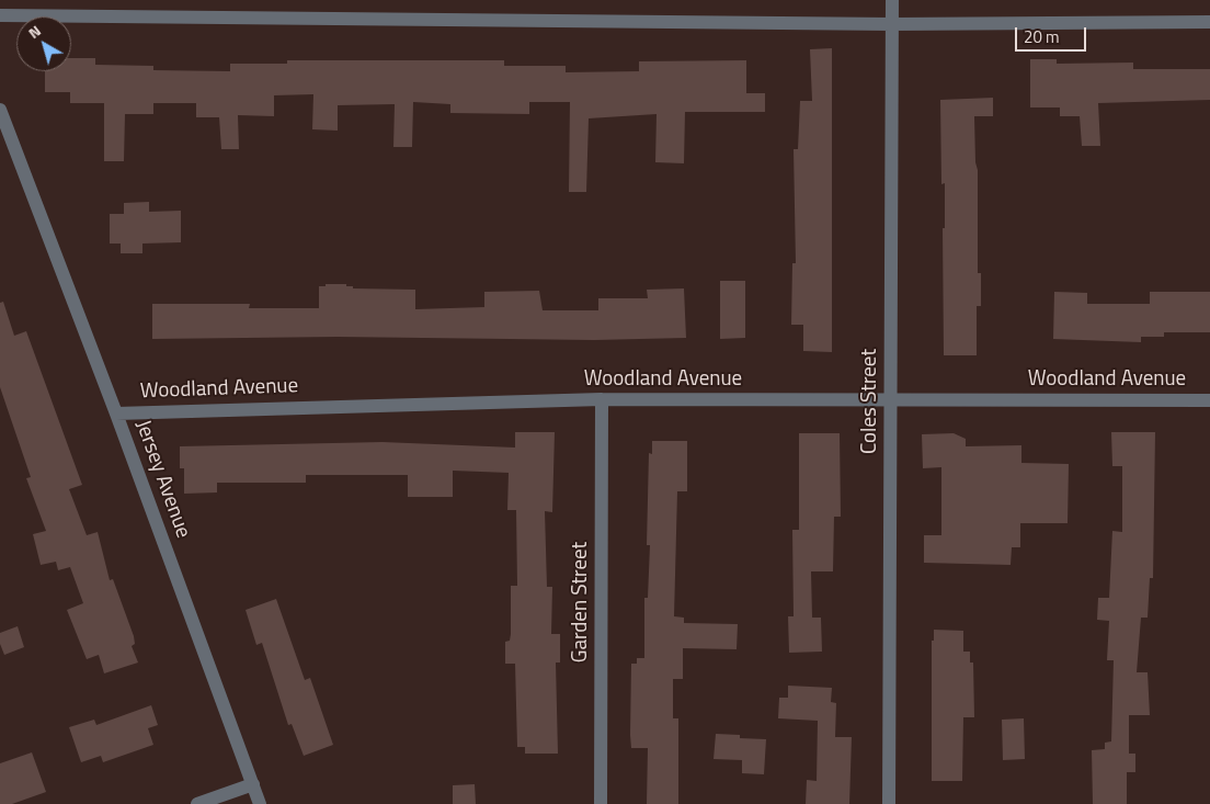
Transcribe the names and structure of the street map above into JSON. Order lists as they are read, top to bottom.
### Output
{
  "streets": {
    "street": [
      "Woodland Avenue",
      "Coles Street",
      "Jersey Avenue",
      "Garden Street"
    ]
  },
  "crossings": [
    ["Woodland Avenue", "Coles Street"],
    ["Woodland Avenue", "Jersey Avenue"],
    ["Woodland Avenue", "Garden Street"]
  ],
  "scale_bar": "20 m",
  "north": "top left"
}
